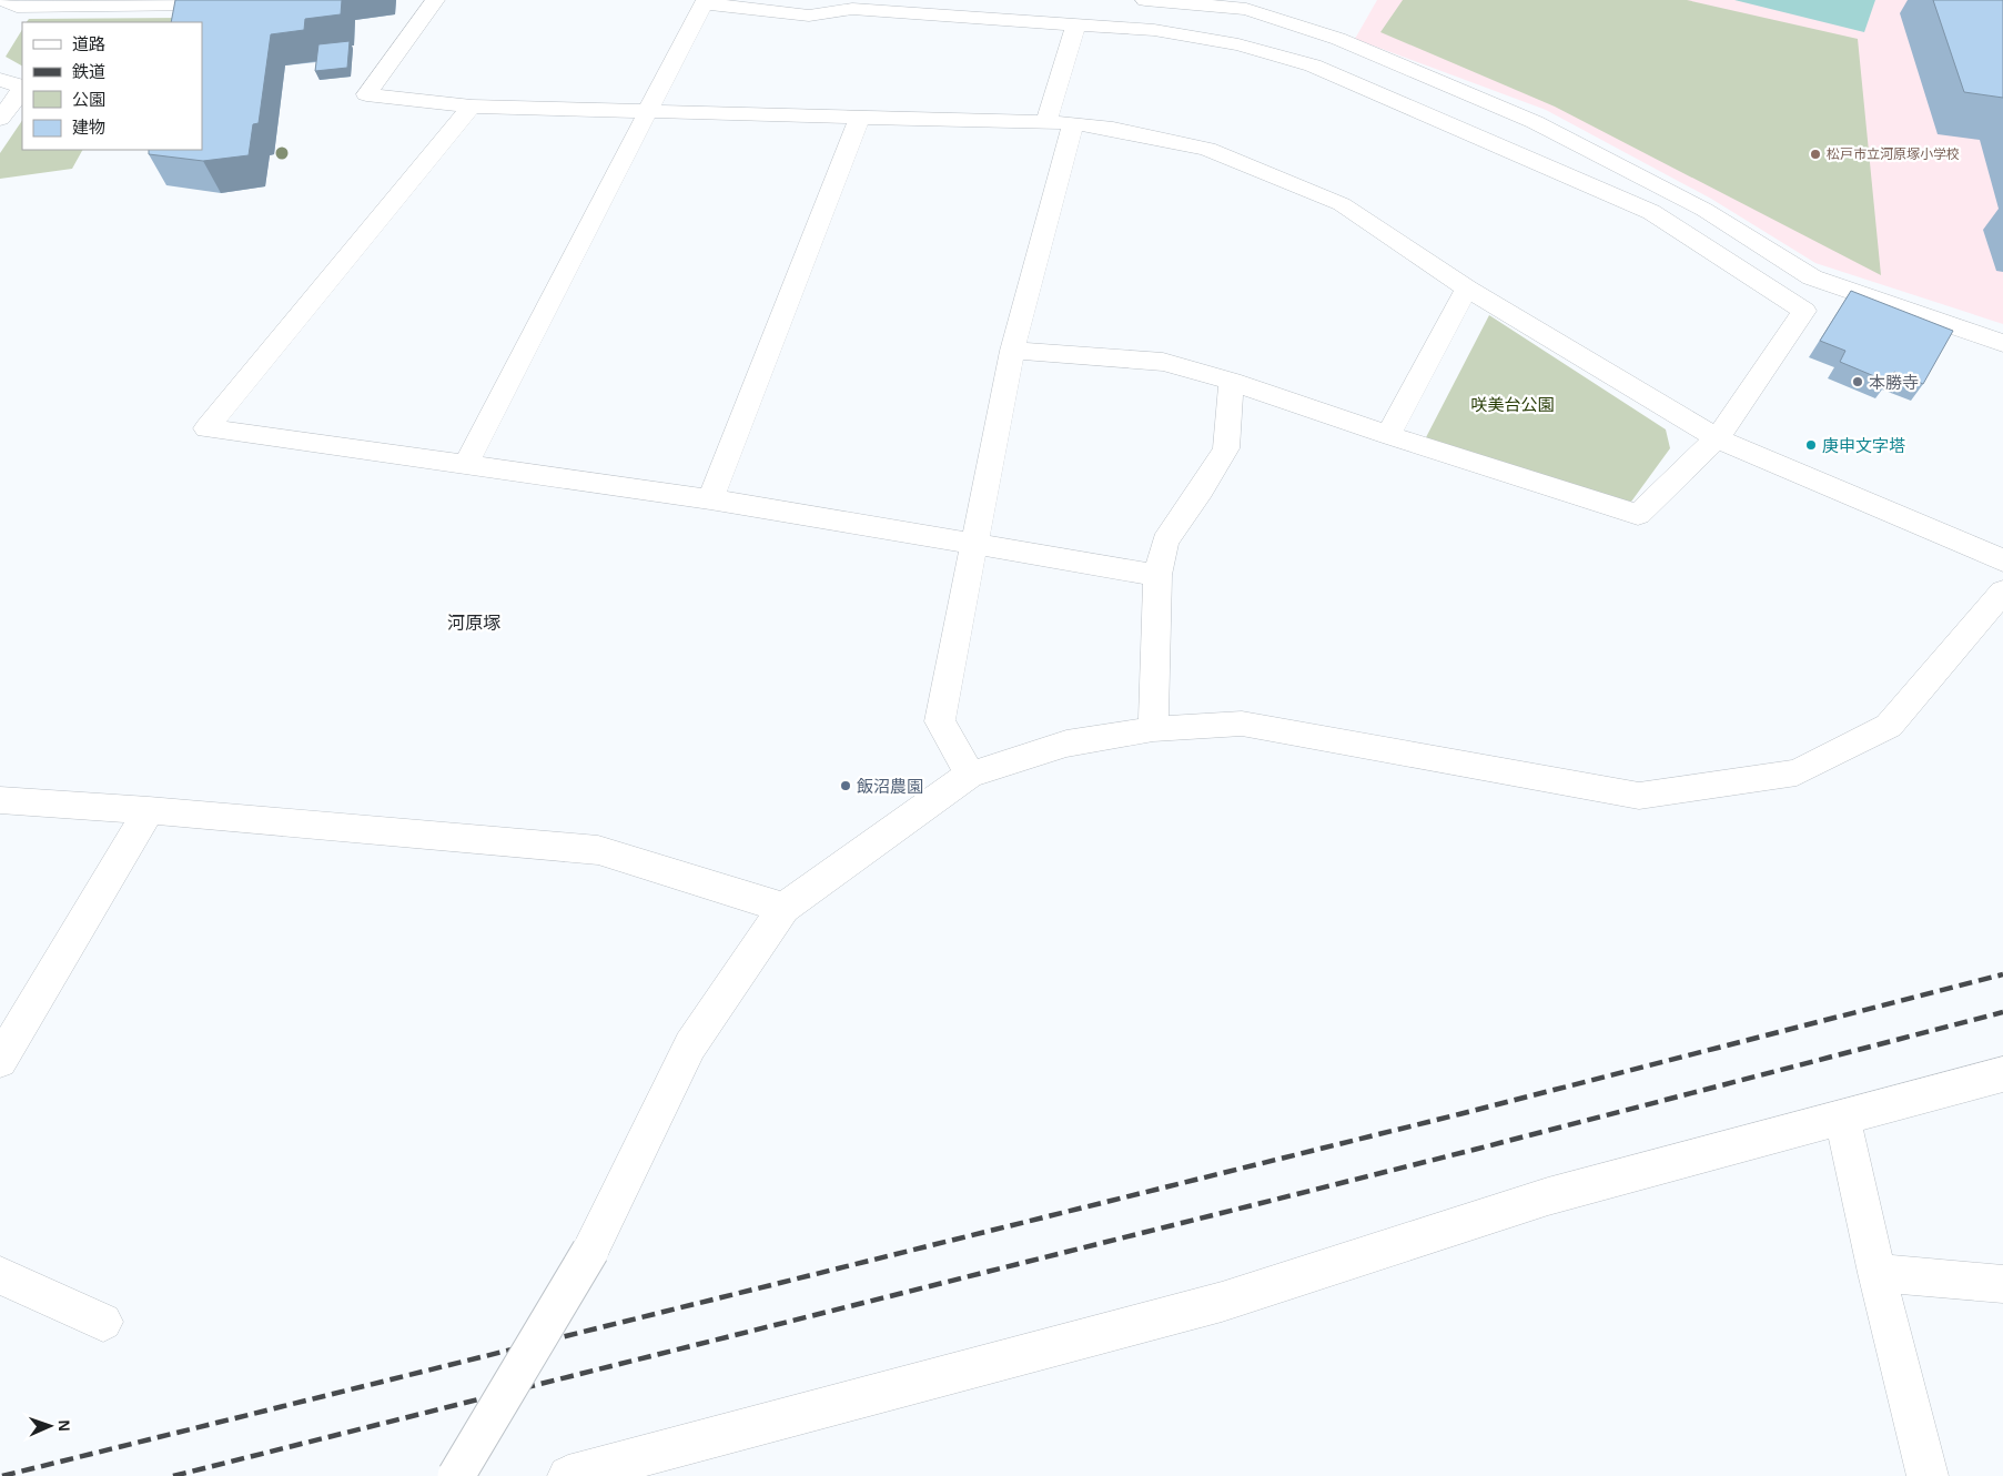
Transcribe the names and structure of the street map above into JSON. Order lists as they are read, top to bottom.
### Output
{
  "districts": ["河原塚"],
  "parks": ["咲美台公園"],
  "places": [
    "松戸市立河原塚小学校",
    "本勝寺",
    "庚申文字塔",
    "飯沼農園"
  ],
  "legend": [
    "道路",
    "鉄道",
    "公園",
    "建物"
  ],
  "north": "right"
}
